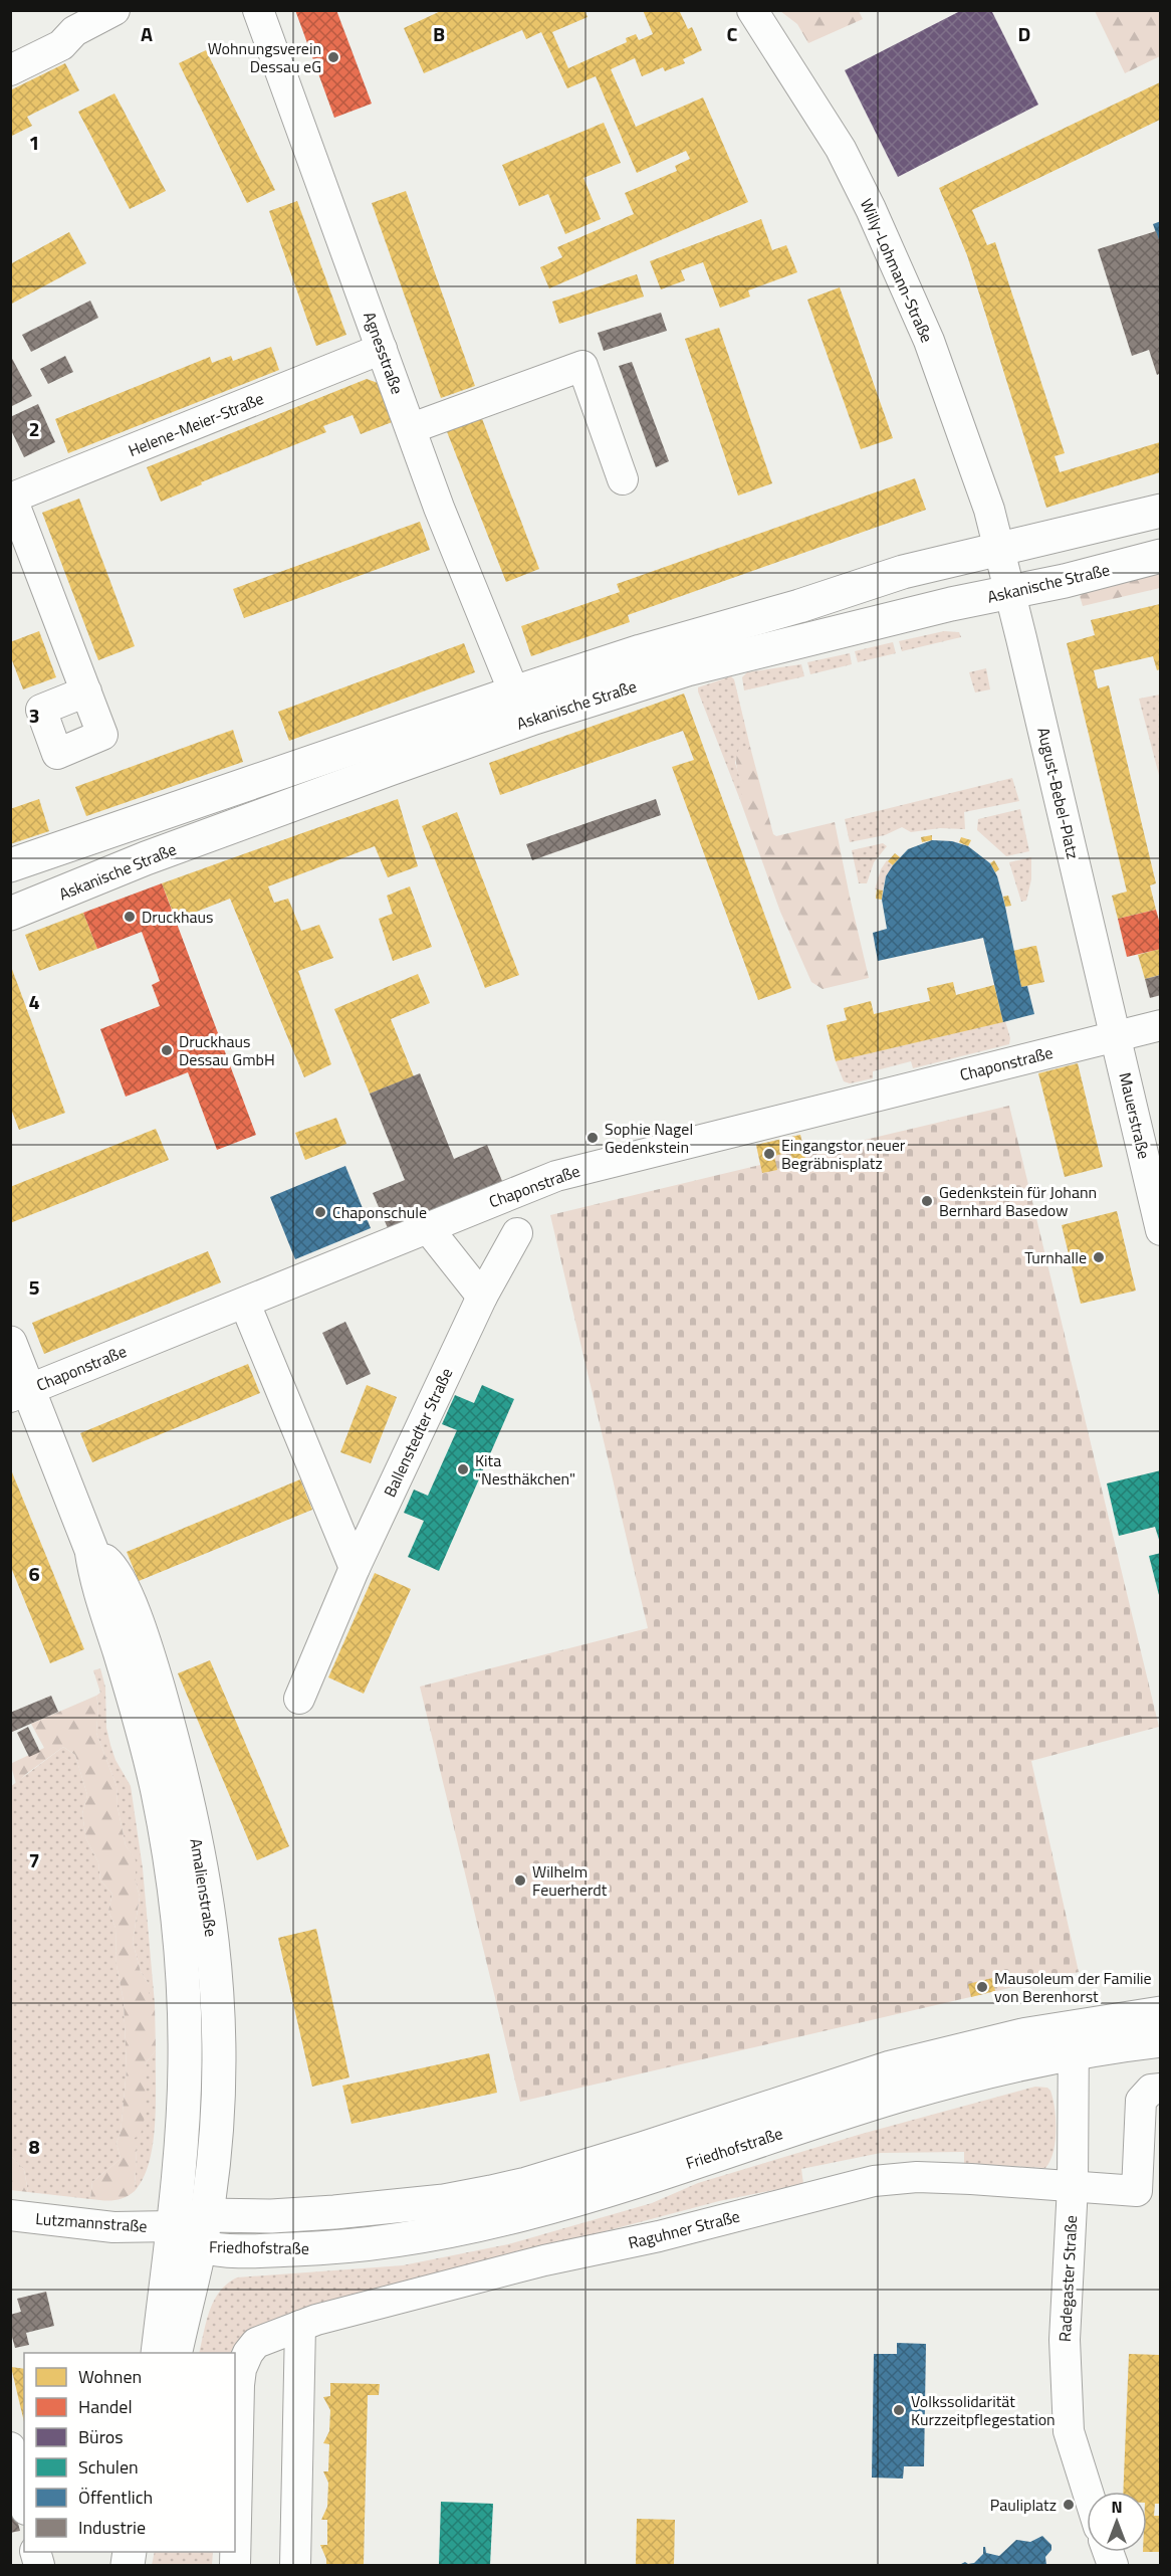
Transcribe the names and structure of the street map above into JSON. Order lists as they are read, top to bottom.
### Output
{
  "streets": {
    "main road": ["Askanische Straße", "Amalienstraße", "Friedhofstraße"],
    "street": [
      "Willy-Lohmann-Straße",
      "Agnesstraße",
      "Helene-Meier-Straße",
      "August-Bebel-Platz",
      "Chaponstraße",
      "Mauerstraße",
      "Ballenstedter Straße",
      "Lutzmannstraße",
      "Raguhner Straße",
      "Radegaster Straße"
    ]
  },
  "crossings": [
    ["Willy-Lohmann-Straße", "Askanische Straße"],
    ["Willy-Lohmann-Straße", "August-Bebel-Platz"],
    ["Agnesstraße", "Helene-Meier-Straße"],
    ["Agnesstraße", "Askanische Straße"],
    ["Askanische Straße", "August-Bebel-Platz"],
    ["August-Bebel-Platz", "Chaponstraße"],
    ["August-Bebel-Platz", "Mauerstraße"],
    ["Chaponstraße", "Mauerstraße"],
    ["Chaponstraße", "Amalienstraße"],
    ["Amalienstraße", "Friedhofstraße"],
    ["Amalienstraße", "Lutzmannstraße"],
    ["Friedhofstraße", "Lutzmannstraße"],
    ["Friedhofstraße", "Radegaster Straße"],
    ["Raguhner Straße", "Radegaster Straße"]
  ],
  "places": [
    "Wohnungsverein Dessau eG",
    "Druckhaus",
    "Druckhaus Dessau GmbH",
    "Sophie Nagel Gedenkstein",
    "Eingangstor neuer Begräbnisplatz",
    "Gedenkstein für Johann Bernhard Basedow",
    "Chaponschule",
    "Turnhalle",
    "Kita \"Nesthäkchen\"",
    "Wilhelm Feuerherdt",
    "Mausoleum der Familie von Berenhorst",
    "Volkssolidarität Kurzzeitpflegestation",
    "Pauliplatz"
  ],
  "legend": [
    "Wohnen",
    "Handel",
    "Büros",
    "Schulen",
    "Öffentlich",
    "Industrie"
  ],
  "north": "top",
  "grid": {
    "columns": [
      "A",
      "B",
      "C",
      "D"
    ],
    "rows": [
      "1",
      "2",
      "3",
      "4",
      "5",
      "6",
      "7",
      "8"
    ]
  }
}
